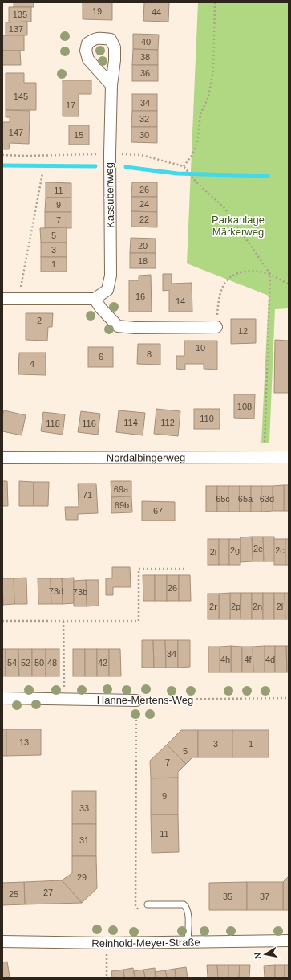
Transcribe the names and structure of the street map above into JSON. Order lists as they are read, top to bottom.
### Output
{
  "streets": {
    "street": [
      "Kassubenweg",
      "Nordalbingerweg",
      "Hanne-Mertens-Weg",
      "Reinhold-Meyer-Straße"
    ]
  },
  "parks": ["Parkanlage Märkerweg"],
  "house_numbers": [
    "19",
    "44",
    "135",
    "137",
    "40",
    "38",
    "36",
    "145",
    "34",
    "17",
    "32",
    "147",
    "15",
    "30",
    "26",
    "11",
    "24",
    "9",
    "22",
    "7",
    "5",
    "20",
    "3",
    "18",
    "1",
    "16",
    "14",
    "2",
    "12",
    "10",
    "8",
    "6",
    "4",
    "108",
    "110",
    "114",
    "112",
    "118",
    "116",
    "69a",
    "71",
    "65c",
    "65a",
    "63d",
    "69b",
    "67",
    "2e",
    "2g",
    "2c",
    "2i",
    "26",
    "73d",
    "73b",
    "2r",
    "2p",
    "2n",
    "2l",
    "34",
    "4h",
    "4f",
    "4d",
    "54",
    "52",
    "50",
    "48",
    "42",
    "13",
    "3",
    "1",
    "5",
    "7",
    "9",
    "33",
    "11",
    "31",
    "29",
    "27",
    "25",
    "35",
    "37"
  ],
  "north": "left"
}
